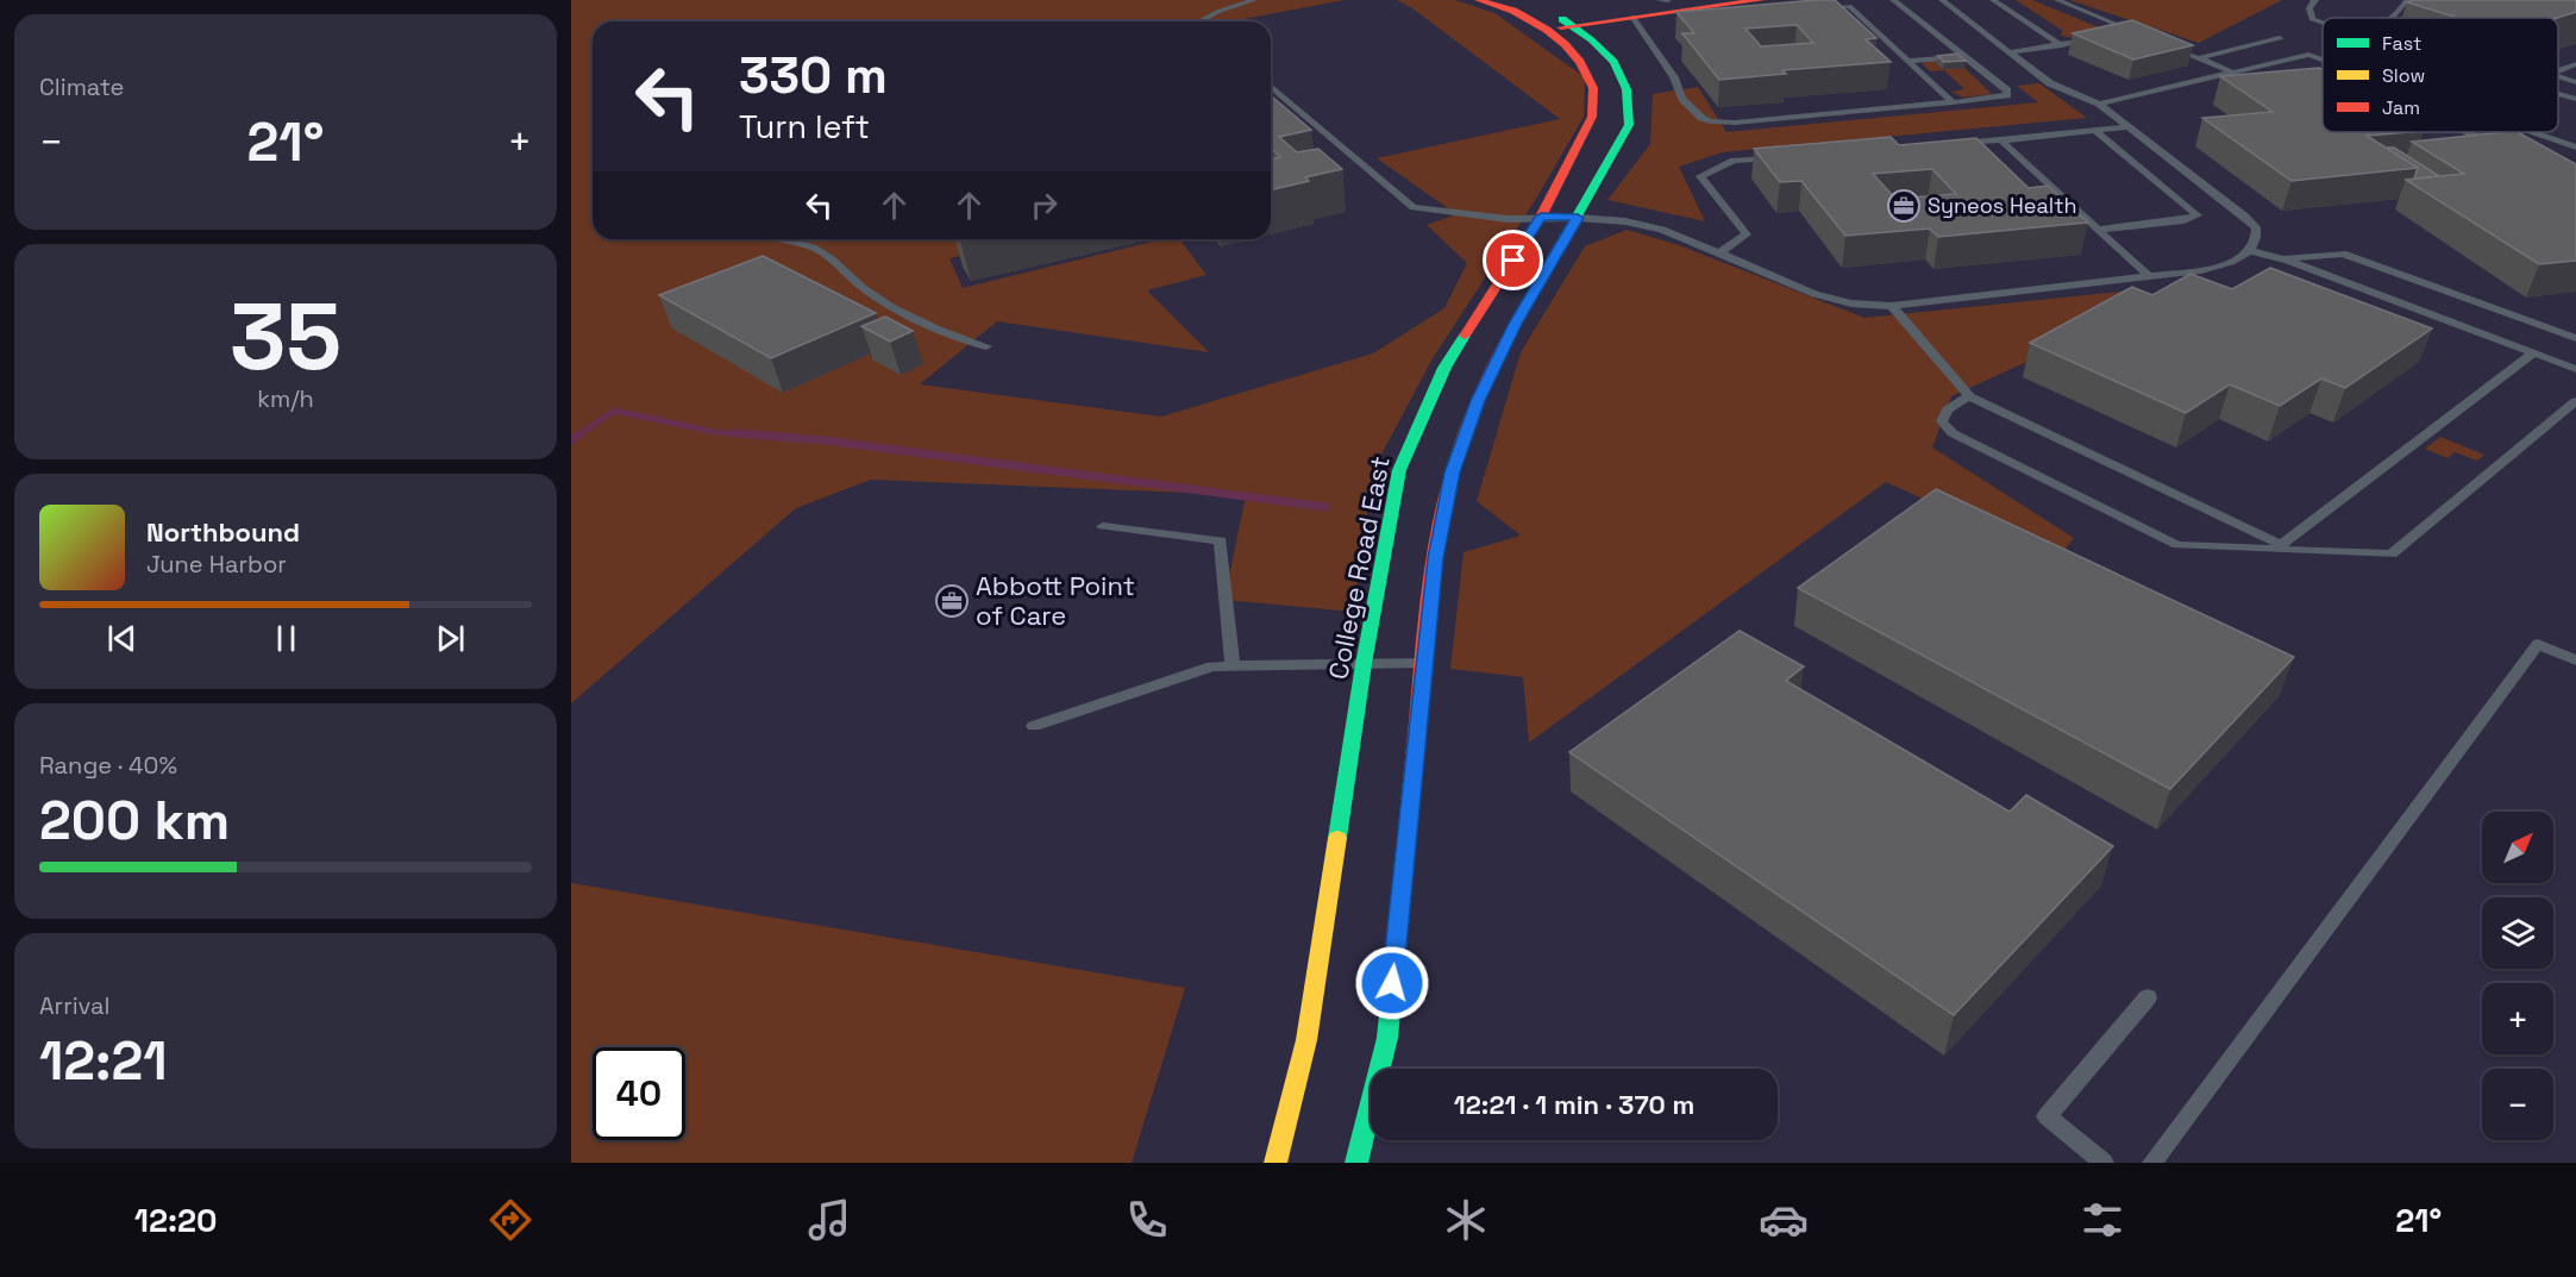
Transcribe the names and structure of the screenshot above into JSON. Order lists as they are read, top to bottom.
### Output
{
  "streets": {
    "street": ["College Road East"]
  },
  "places": {
    "office": ["Syneos Health", "Abbott Point of Care"]
  },
  "legend": ["Fast", "Slow", "Jam"],
  "north": "top right",
  "page": {
    "tile": [
      "Climate",
      ["35", "km/h"],
      ["Range · 40%", "200 km"],
      ["Arrival", "12:21"]
    ],
    "turn": ["330 m", "Turn left"],
    "heat": ["−", "21°", "+"],
    "song": ["Northbound", "June Harbor"],
    "map_buttons": ["+", "−"],
    "limit": "40",
    "trip": "12:21 · 1 min · 370 m",
    "tabs": ["12:20", "21°"]
  }
}
